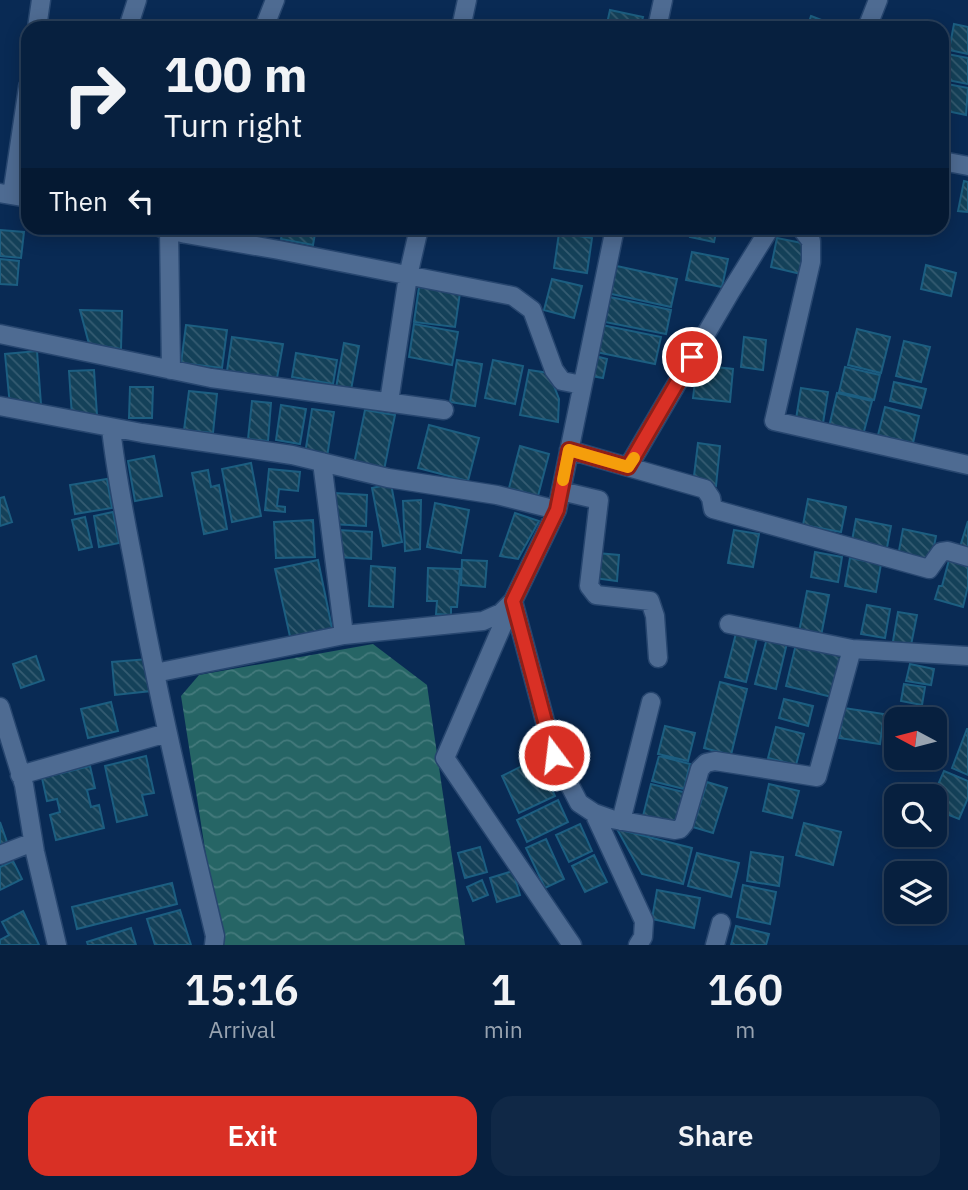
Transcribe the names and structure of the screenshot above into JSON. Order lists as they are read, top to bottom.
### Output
{
  "north": "left",
  "page": {
    "turn": ["100 m", "Turn right"],
    "then": "Then",
    "eta": [
      "15:16",
      "Arrival",
      "1",
      "min",
      "160",
      "m"
    ],
    "buttons": ["Exit", "Share"]
  }
}
